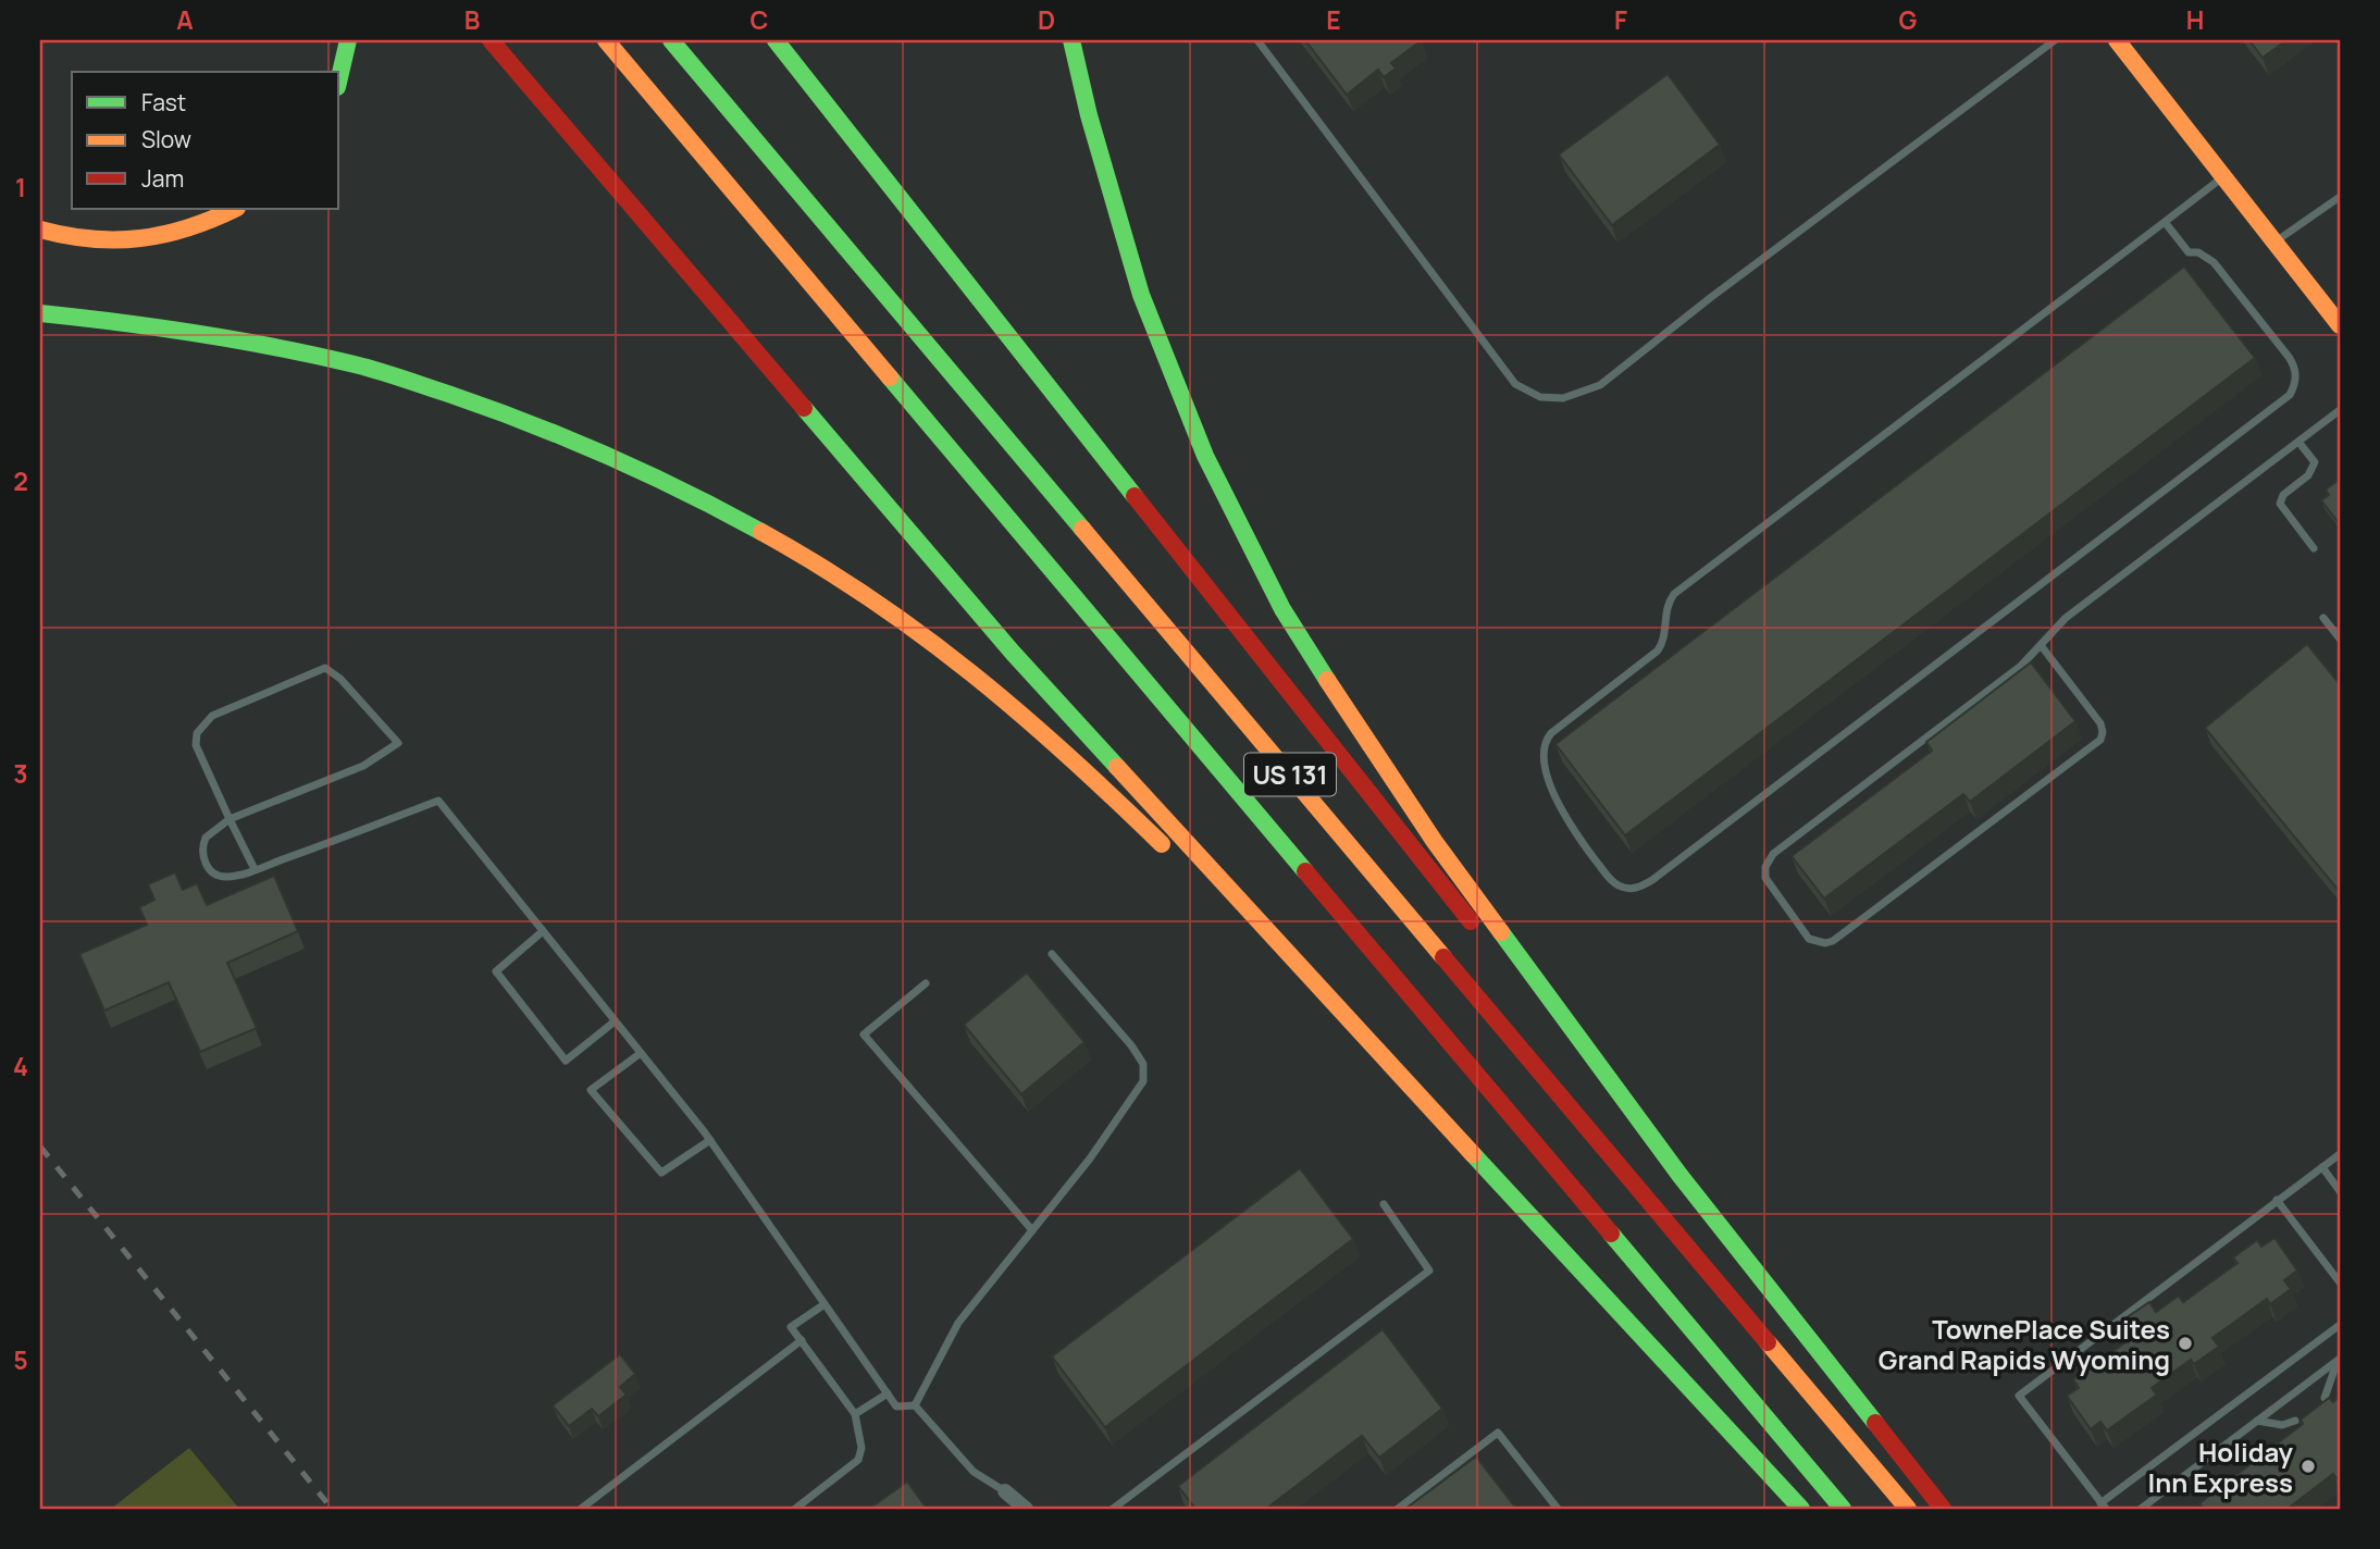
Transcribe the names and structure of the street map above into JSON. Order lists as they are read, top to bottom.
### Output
{
  "streets": {
    "main road": ["US 131"]
  },
  "places": ["TownePlace Suites Grand Rapids Wyoming", "Holiday Inn Express"],
  "legend": ["Fast", "Slow", "Jam"],
  "grid": {
    "columns": [
      "A",
      "B",
      "C",
      "D",
      "E",
      "F",
      "G",
      "H"
    ],
    "rows": [
      "1",
      "2",
      "3",
      "4",
      "5"
    ]
  }
}
